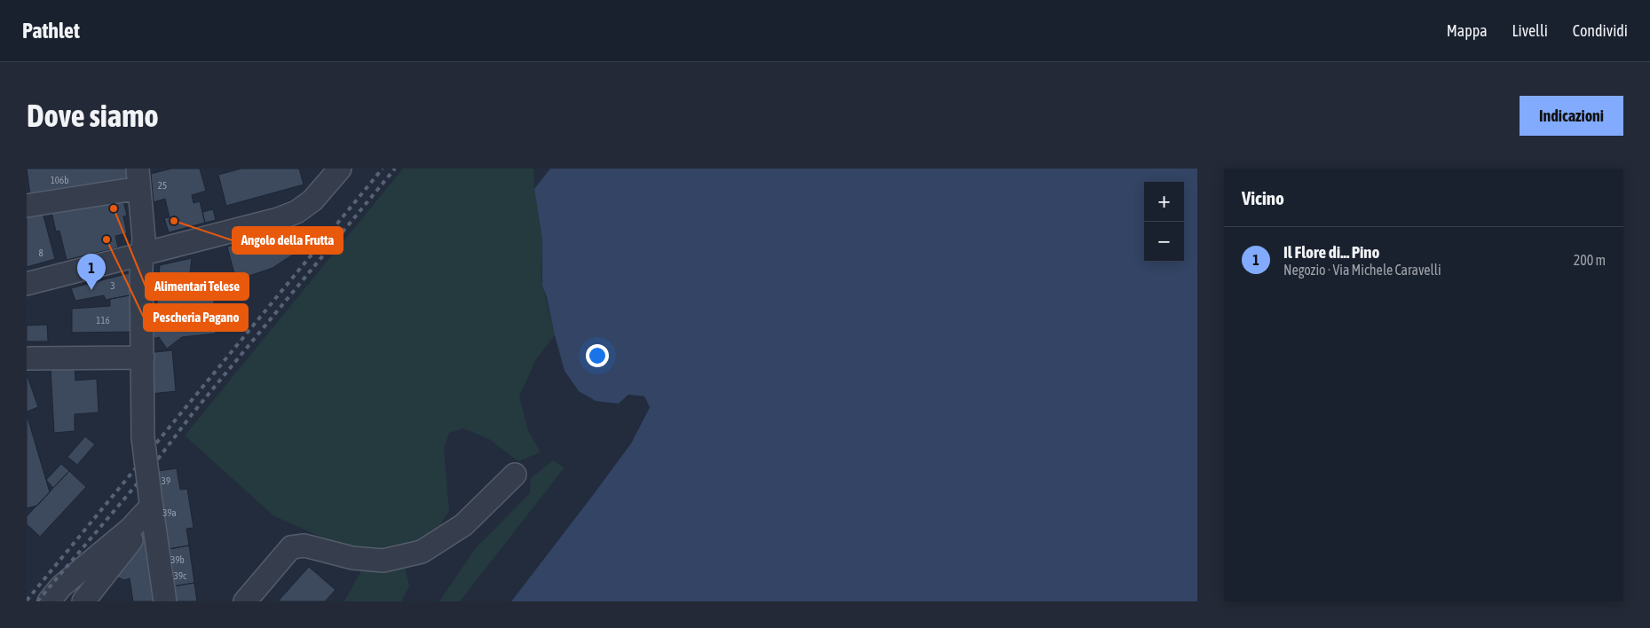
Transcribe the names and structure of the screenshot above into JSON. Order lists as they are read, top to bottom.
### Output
{
  "places": ["Alimentari Telese", "Angolo della Frutta", "Pescheria Pagano"],
  "house_numbers": [
    "106b",
    "25",
    "8",
    "3",
    "116",
    "39",
    "39a",
    "39b",
    "39c"
  ],
  "page": {
    "header": "Pathlet",
    "nav": ["Mappa", "Livelli", "Condividi"],
    "buttons": "Indicazioni",
    "title": "Dove siamo",
    "heading": "Vicino",
    "map_buttons": ["+", "−"],
    "list": [
      {
        "mark": "1",
        "name": "Il Flore di... Pino",
        "note": "Negozio · Via Michele Caravelli",
        "value": "200 m"
      }
    ],
    "pins": "1"
  }
}
